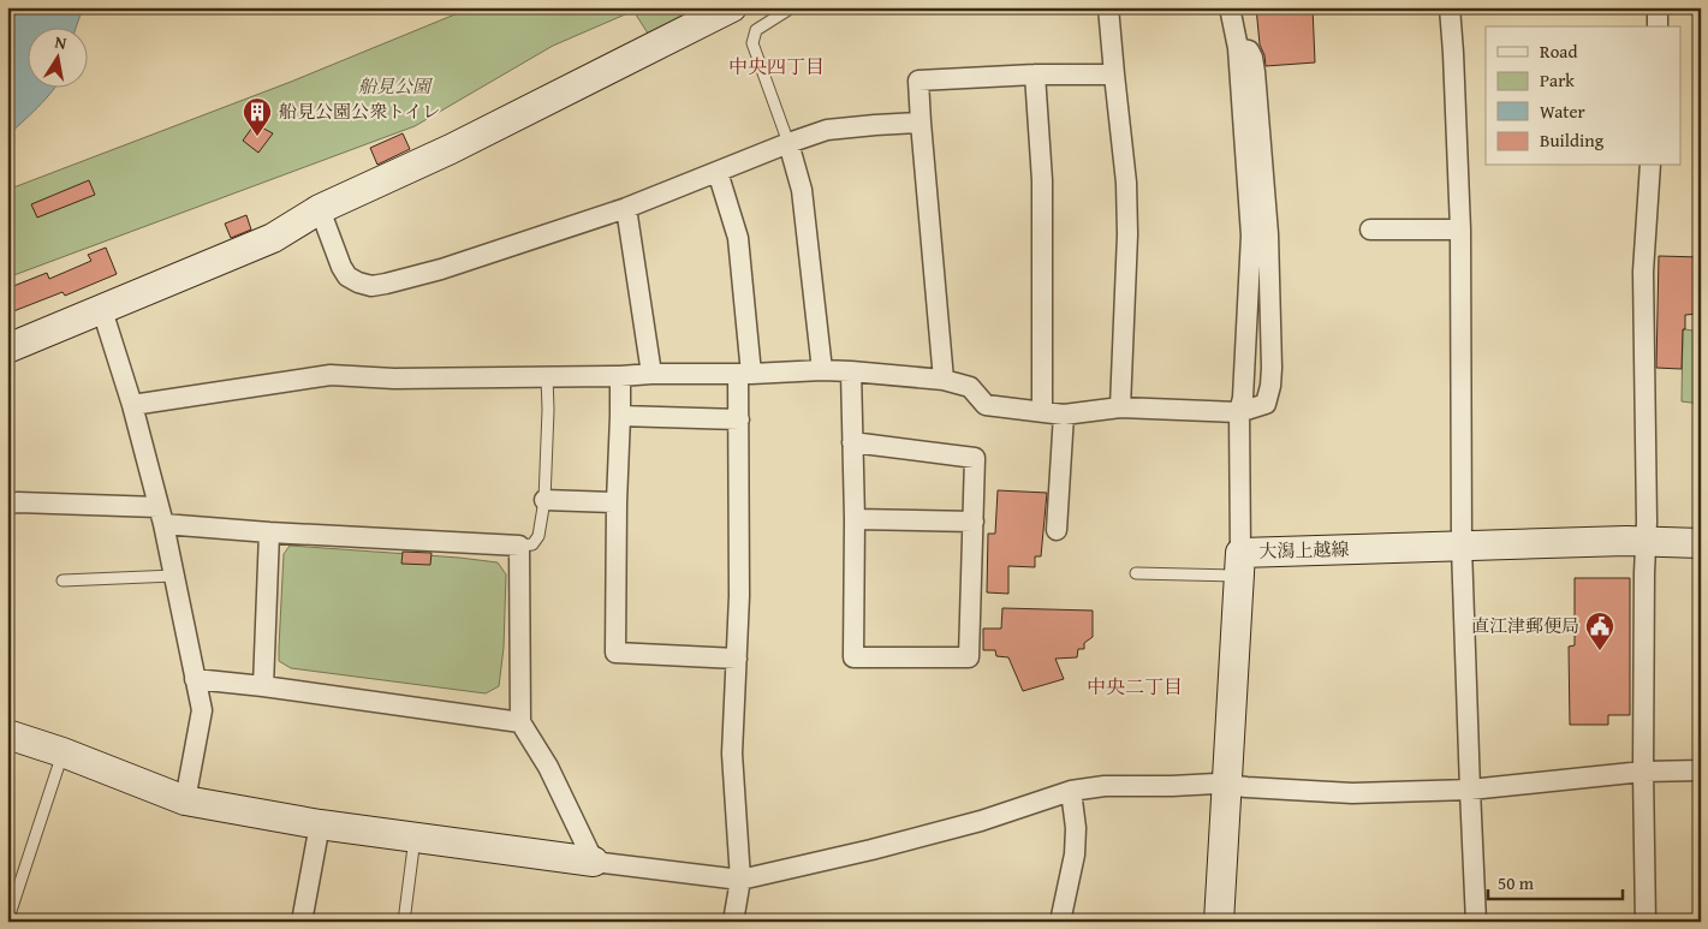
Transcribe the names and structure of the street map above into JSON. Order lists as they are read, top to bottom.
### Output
{
  "streets": {
    "street": ["大潟上越線"]
  },
  "districts": ["中央四丁目", "中央二丁目"],
  "parks": ["船見公園"],
  "places": {
    "building": ["船見公園公衆トイレ"],
    "public building": ["直江津郵便局"]
  },
  "legend": [
    "Road",
    "Park",
    "Water",
    "Building"
  ],
  "scale_bar": "50 m",
  "north": "top"
}
